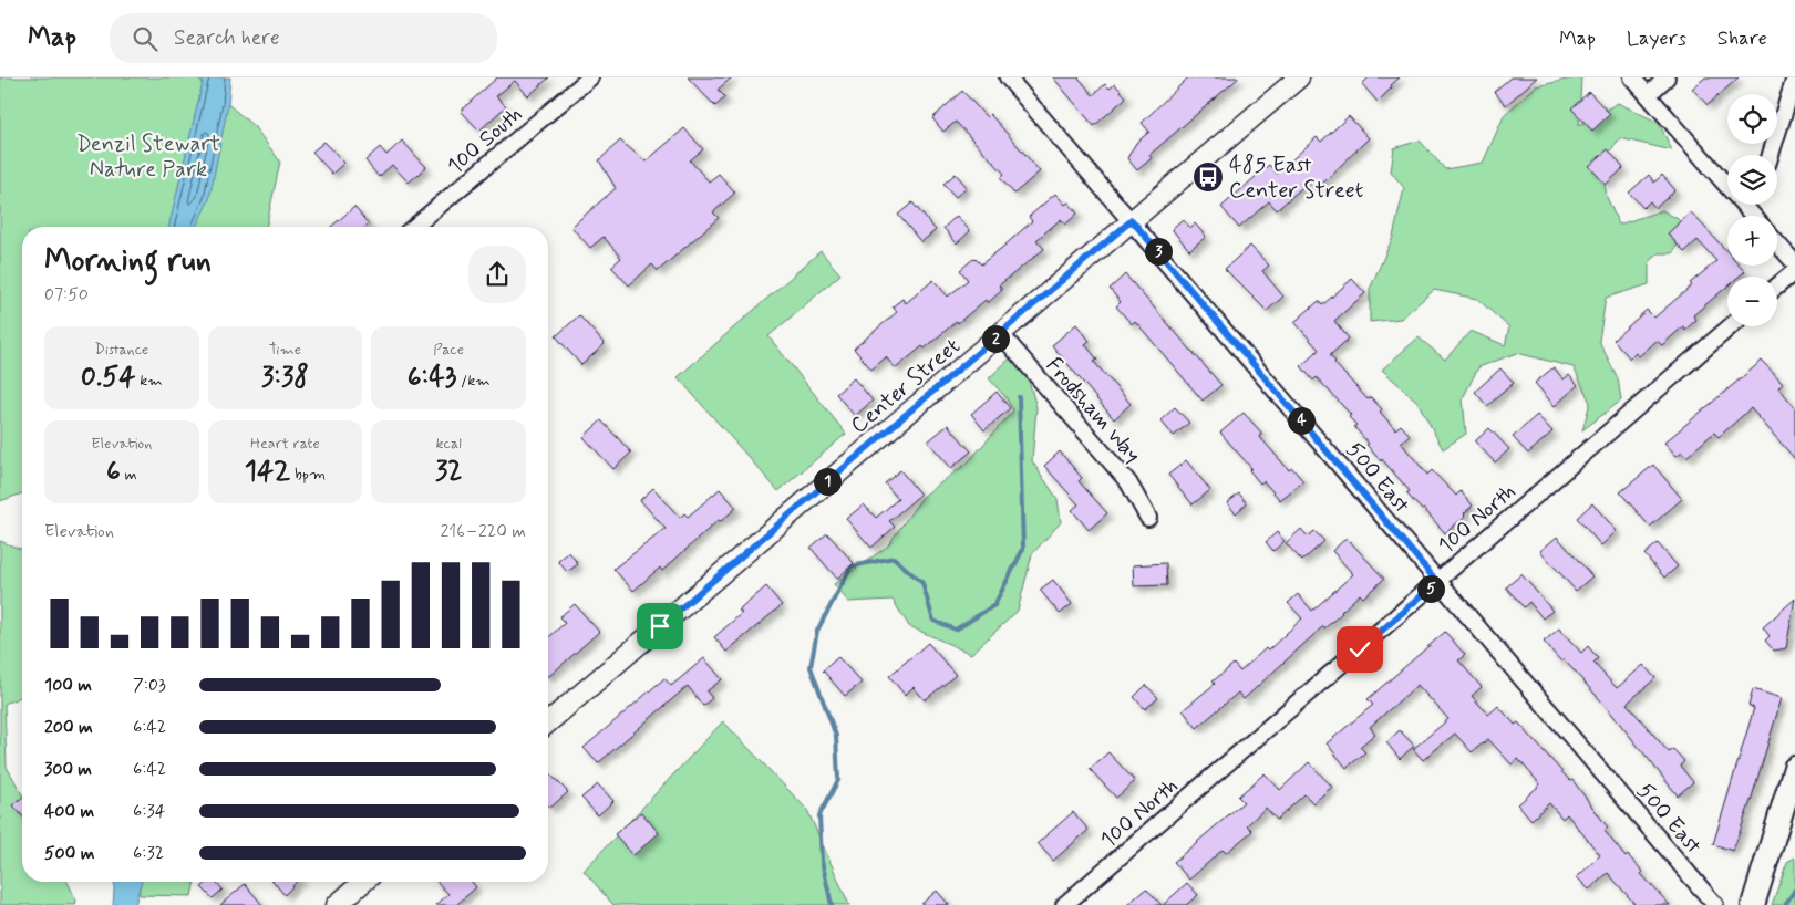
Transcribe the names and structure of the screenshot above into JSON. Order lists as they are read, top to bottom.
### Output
{
  "streets": {
    "street": [
      "100 South",
      "Center Street",
      "Frodsham Way",
      "500 East",
      "100 North"
    ]
  },
  "crossings": [
    ["Center Street", "Frodsham Way"],
    ["Center Street", "500 East"],
    ["500 East", "100 North"]
  ],
  "parks": ["Denzil Stewart Nature Park"],
  "places": {
    "bus stop": ["485 East Center Street"]
  },
  "page": {
    "header": "Map",
    "search": "Search here",
    "nav": ["Map", "Layers", "Share"],
    "map_buttons": ["+", "−"],
    "heading": ["Morning run", "07:50"],
    "pins": [
      "3",
      "2",
      "4",
      "1",
      "5"
    ],
    "stats": [
      ["Distance", "0.54 km"],
      ["Time", "3:38"],
      ["Pace", "6:43 /km"],
      ["Elevation", "6 m"],
      ["Heart rate", "142 bpm"],
      ["kcal", "32"]
    ],
    "chart": ["Elevation", "216–220 m"],
    "list": [
      {
        "name": "100 m",
        "note": "7:03"
      },
      {
        "name": "200 m",
        "note": "6:42"
      },
      {
        "name": "300 m",
        "note": "6:42"
      },
      {
        "name": "400 m",
        "note": "6:34"
      },
      {
        "name": "500 m",
        "note": "6:32"
      }
    ]
  }
}
